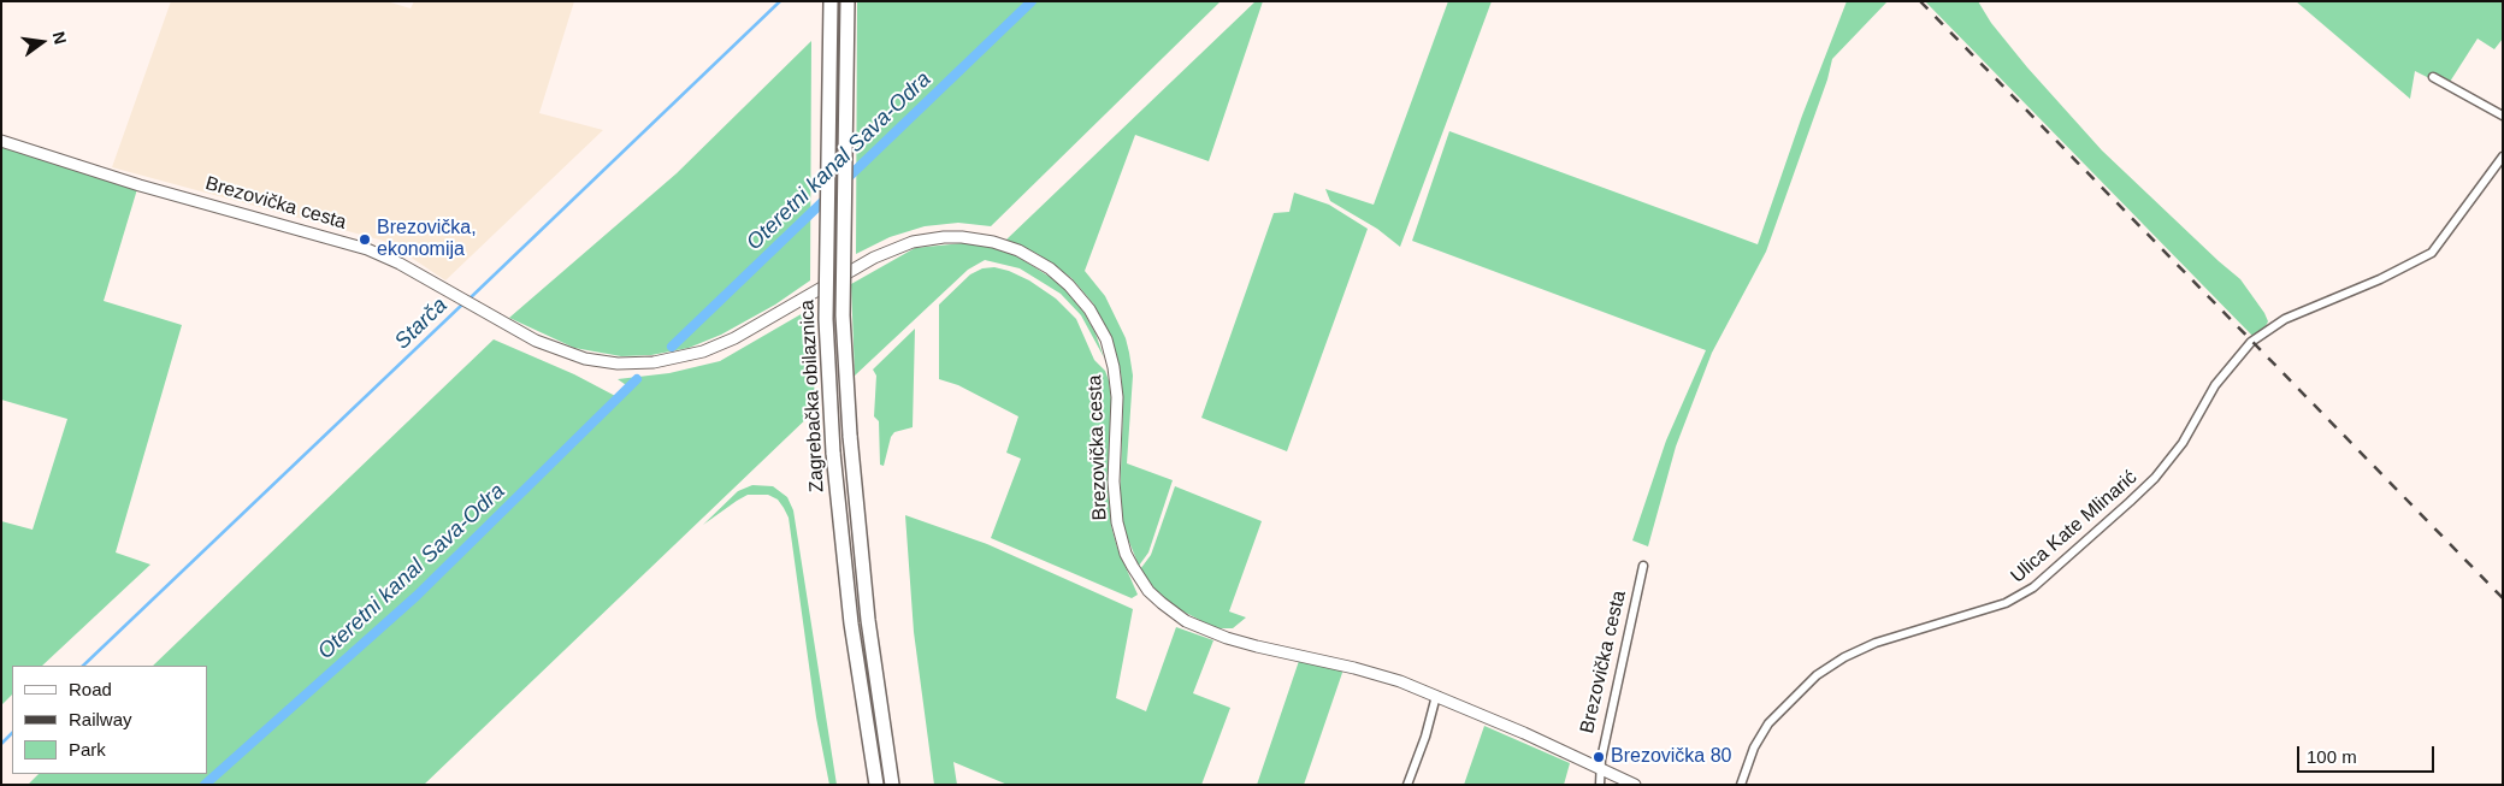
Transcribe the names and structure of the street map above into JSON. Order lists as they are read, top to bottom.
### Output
{
  "streets": {
    "highway": ["Zagrebačka obilaznica"],
    "main road": ["Brezovička cesta"],
    "street": ["Ulica Kate Mlinarić"]
  },
  "water": ["Oteretni kanal Sava-Odra", "Starča"],
  "places": ["Brezovička, ekonomija", "Brezovička 80"],
  "legend": ["Road", "Railway", "Park"],
  "scale_bar": "100 m",
  "north": "right"
}
